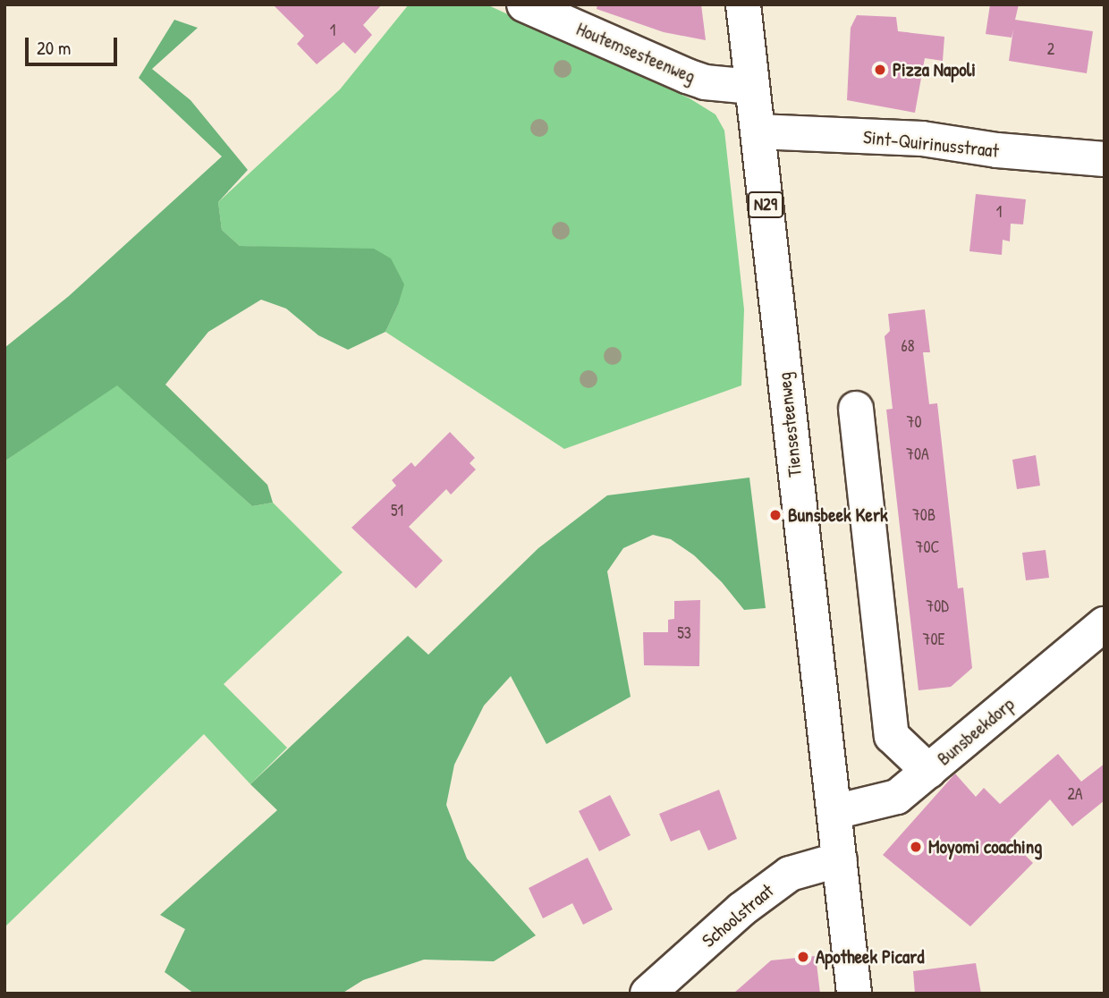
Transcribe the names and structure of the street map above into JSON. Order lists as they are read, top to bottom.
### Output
{
  "streets": {
    "street": [
      "Houtemsesteenweg",
      "Sint-Quirinusstraat",
      "N29",
      "Tiensesteenweg",
      "Bunsbeekdorp",
      "Schoolstraat"
    ]
  },
  "crossings": [
    ["Houtemsesteenweg", "Tiensesteenweg"],
    ["Sint-Quirinusstraat", "Tiensesteenweg"],
    ["Tiensesteenweg", "Bunsbeekdorp"],
    ["Tiensesteenweg", "Schoolstraat"]
  ],
  "places": [
    "Pizza Napoli",
    "Bunsbeek Kerk",
    "Moyomi coaching",
    "Apotheek Picard"
  ],
  "house_numbers": [
    "1",
    "2",
    "1",
    "68",
    "70",
    "70A",
    "51",
    "70B",
    "70C",
    "70D",
    "53",
    "70E",
    "2A"
  ],
  "scale_bar": "20 m"
}
